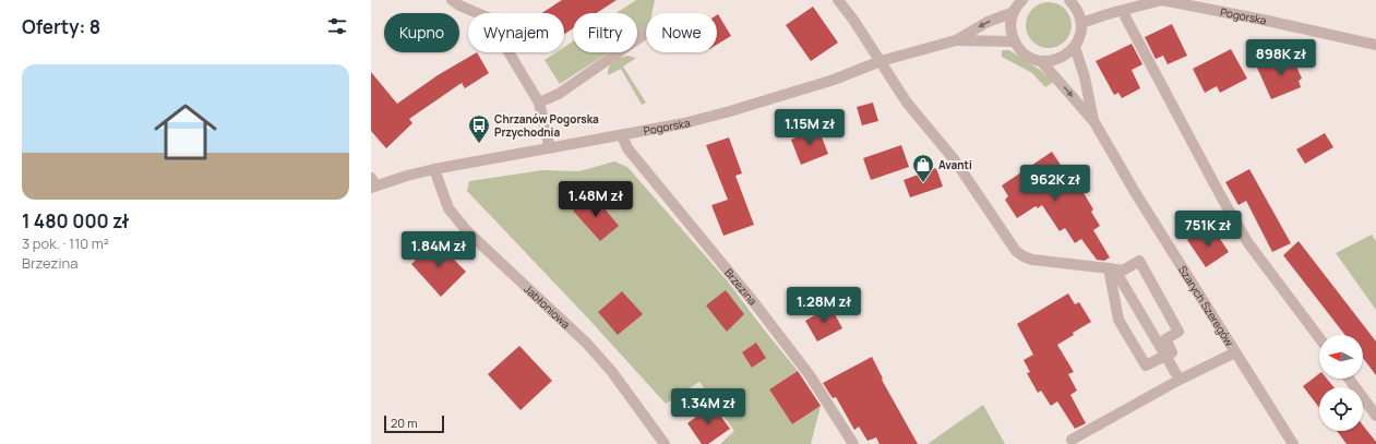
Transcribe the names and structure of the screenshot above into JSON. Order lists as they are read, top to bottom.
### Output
{
  "streets": {
    "street": [
      "Pogorska",
      "Brzezina",
      "Jabłoniowa",
      "Szarych Szeregów"
    ]
  },
  "crossings": [
    ["Pogorska", "Brzezina"],
    ["Pogorska", "Jabłoniowa"]
  ],
  "places": {
    "bus stop": ["Chrzanów Pogorska Przychodnia"],
    "shop": ["Avanti"]
  },
  "scale_bar": "20 m",
  "north": "left",
  "page": {
    "heading": "Oferty: 8",
    "chip": [
      "Kupno",
      "Wynajem",
      "Filtry",
      "Nowe"
    ],
    "price": [
      "898K zł",
      "1.15M zł",
      "962K zł",
      "1.48M zł",
      "751K zł",
      "1.84M zł",
      "1.28M zł",
      "1.34M zł"
    ],
    "list": [
      {
        "name": "1 480 000 zł",
        "note": "3 pok. · 110 m² · Brzezina"
      }
    ],
    "scale": "20 m"
  }
}
